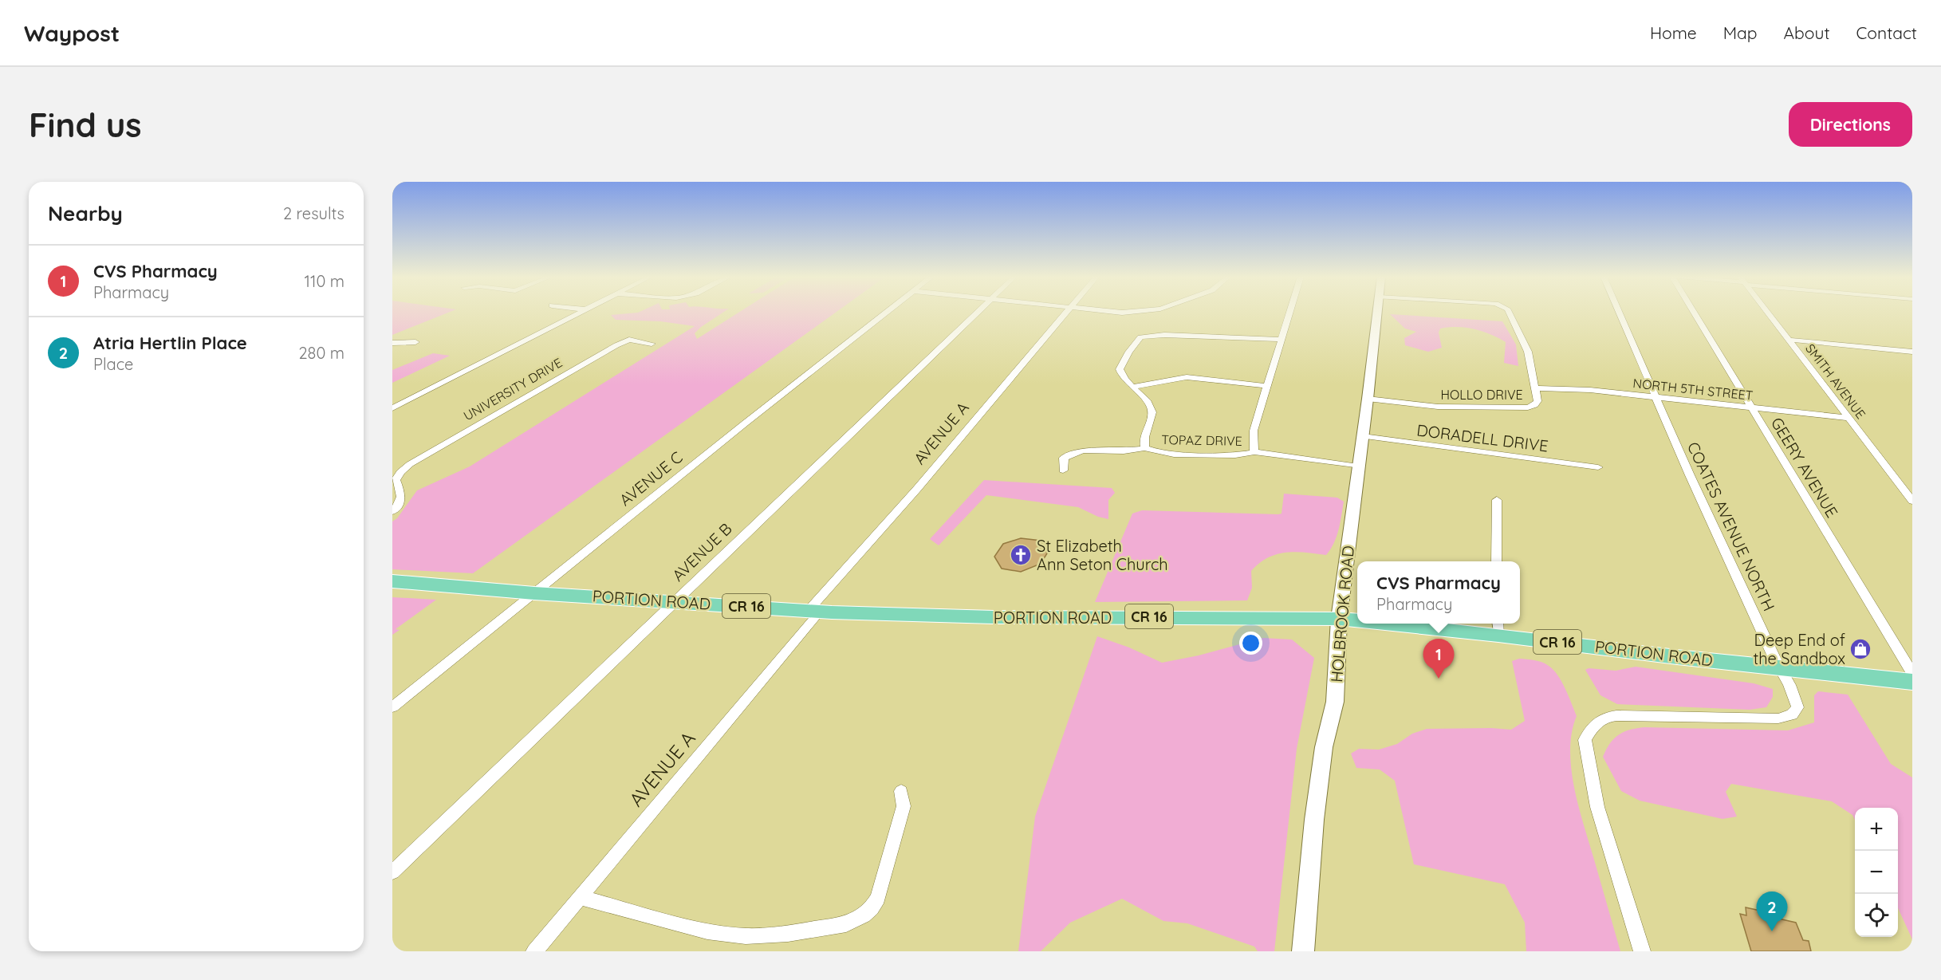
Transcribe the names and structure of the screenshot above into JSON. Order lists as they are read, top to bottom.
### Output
{
  "streets": {
    "main road": ["PORTION ROAD", "CR 16"],
    "street": [
      "SMITH AVENUE",
      "UNIVERSITY DRIVE",
      "NORTH 5TH STREET",
      "HOLLO DRIVE",
      "AVENUE A",
      "DORADELL DRIVE",
      "TOPAZ DRIVE",
      "GEERY AVENUE",
      "AVENUE C",
      "COATES AVENUE NORTH",
      "AVENUE B",
      "HOLBROOK ROAD"
    ]
  },
  "crossings": [
    ["SMITH AVENUE", "NORTH 5TH STREET"],
    ["NORTH 5TH STREET", "HOLLO DRIVE"],
    ["NORTH 5TH STREET", "GEERY AVENUE"],
    ["NORTH 5TH STREET", "COATES AVENUE NORTH"],
    ["HOLLO DRIVE", "HOLBROOK ROAD"],
    ["AVENUE A", "PORTION ROAD"],
    ["DORADELL DRIVE", "HOLBROOK ROAD"],
    ["TOPAZ DRIVE", "HOLBROOK ROAD"],
    ["AVENUE C", "PORTION ROAD"],
    ["COATES AVENUE NORTH", "PORTION ROAD"],
    ["AVENUE B", "PORTION ROAD"],
    ["PORTION ROAD", "HOLBROOK ROAD"]
  ],
  "places": {
    "church": ["St Elizabeth Ann Seton Church"],
    "shop": ["Deep End of the Sandbox"]
  },
  "page": {
    "header": "Waypost",
    "nav": [
      "Home",
      "Map",
      "About",
      "Contact"
    ],
    "buttons": "Directions",
    "title": "Find us",
    "heading": ["Nearby", "2 results"],
    "list": [
      {
        "mark": "1",
        "name": "CVS Pharmacy",
        "note": "Pharmacy",
        "value": "110 m"
      },
      {
        "mark": "2",
        "name": "Atria Hertlin Place",
        "note": "Place",
        "value": "280 m"
      }
    ],
    "popup": ["CVS Pharmacy", "Pharmacy"],
    "pins": ["1", "2"],
    "map_buttons": ["+", "−"]
  }
}
